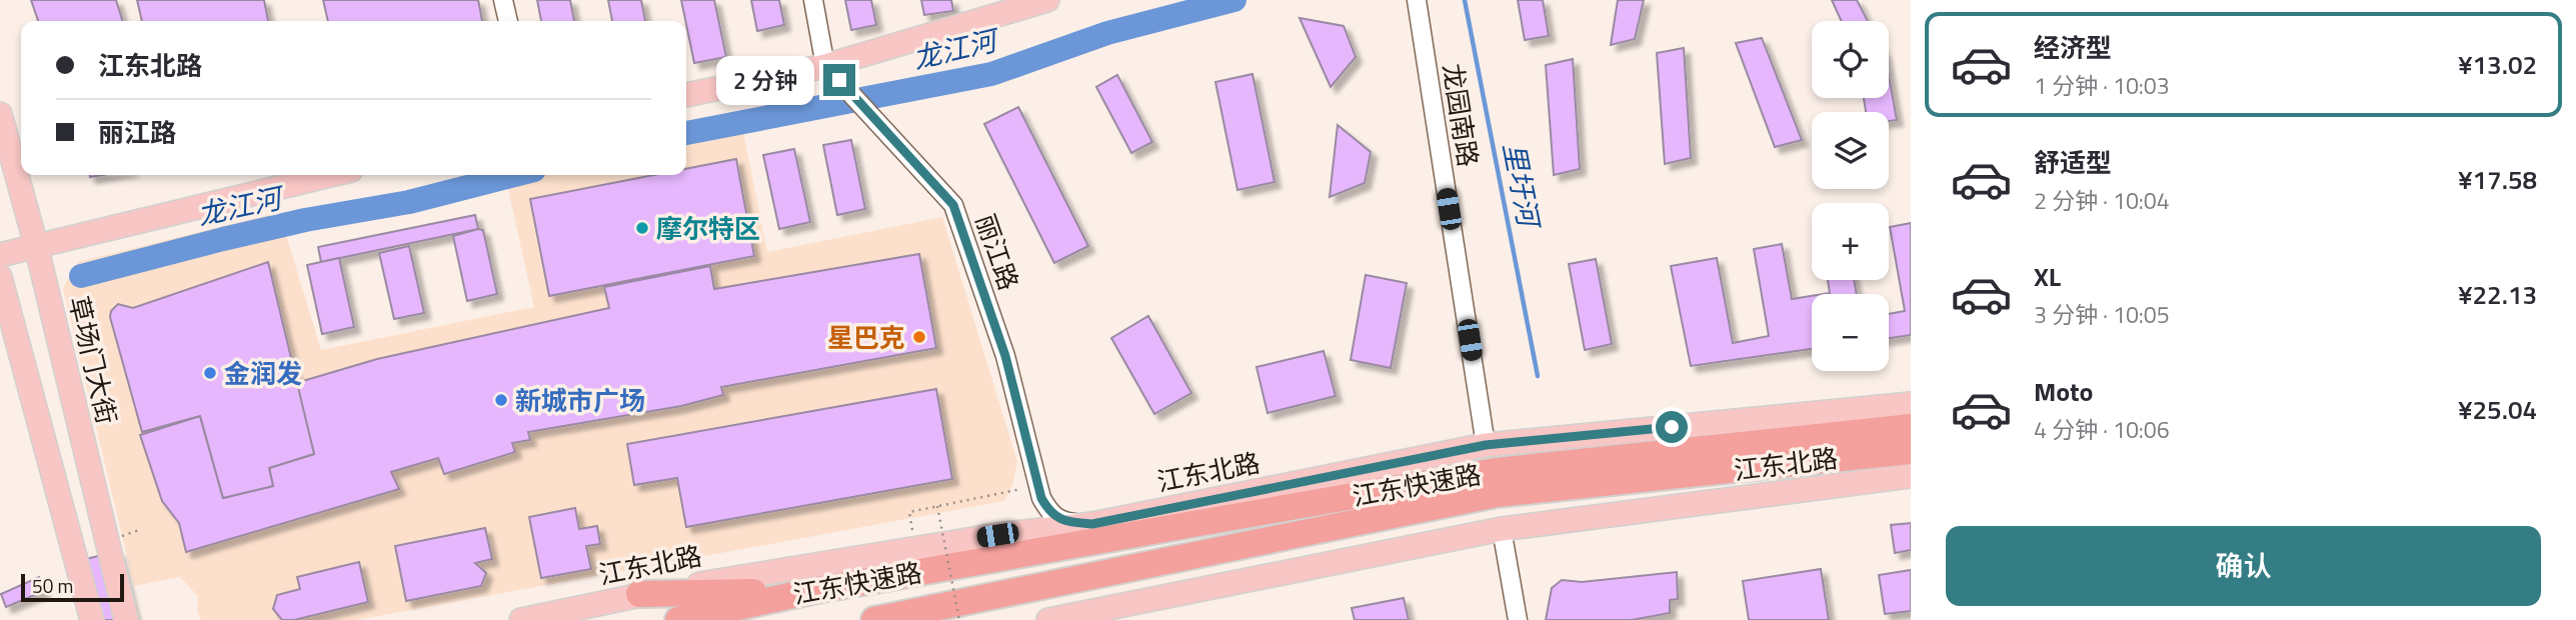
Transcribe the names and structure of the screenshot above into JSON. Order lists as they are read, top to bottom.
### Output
{
  "streets": {
    "highway": ["江东快速路"],
    "main road": ["草场门大街", "江东北路"],
    "street": ["龙园南路", "丽江路"]
  },
  "crossings": [
    ["龙园南路", "江东北路"]
  ],
  "water": ["龙江河", "里圩河"],
  "places": [
    "摩尔特区",
    "星巴克",
    "金润发",
    "新城市广场"
  ],
  "scale_bar": "50 m",
  "page": {
    "list": [
      {
        "name": "经济型",
        "note": "1 分钟 · 10:03",
        "value": "¥13.02"
      },
      {
        "name": "舒适型",
        "note": "2 分钟 · 10:04",
        "value": "¥17.58"
      },
      {
        "name": "XL",
        "note": "3 分钟 · 10:05",
        "value": "¥22.13"
      },
      {
        "name": "Moto",
        "note": "4 分钟 · 10:06",
        "value": "¥25.04"
      }
    ],
    "map_buttons": ["+", "−"],
    "banner": ["江东北路", "丽江路"],
    "bubble": "2 分钟",
    "buttons": "确认",
    "scale": "50 m"
  }
}
